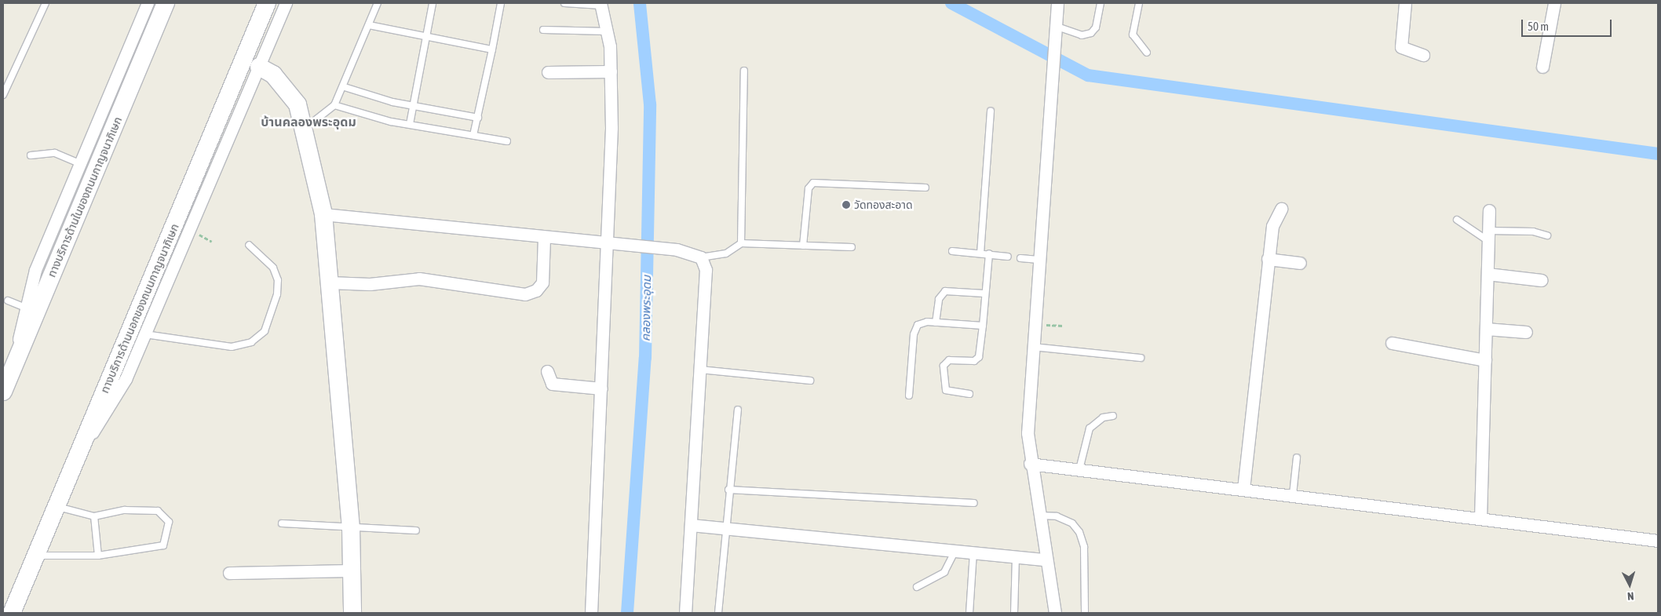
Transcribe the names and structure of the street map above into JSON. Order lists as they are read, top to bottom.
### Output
{
  "streets": {
    "main road": ["ทางบริการด้านในของถนนกาญจนาภิเษก", "ทางบริการด้านนอกของถนนกาญจนาภิเษก"]
  },
  "districts": ["บ้านคลองพระอุดม"],
  "water": ["คลองพระอุดม"],
  "places": ["วัดทองสะอาด"],
  "scale_bar": "50 m",
  "north": "bottom"
}
